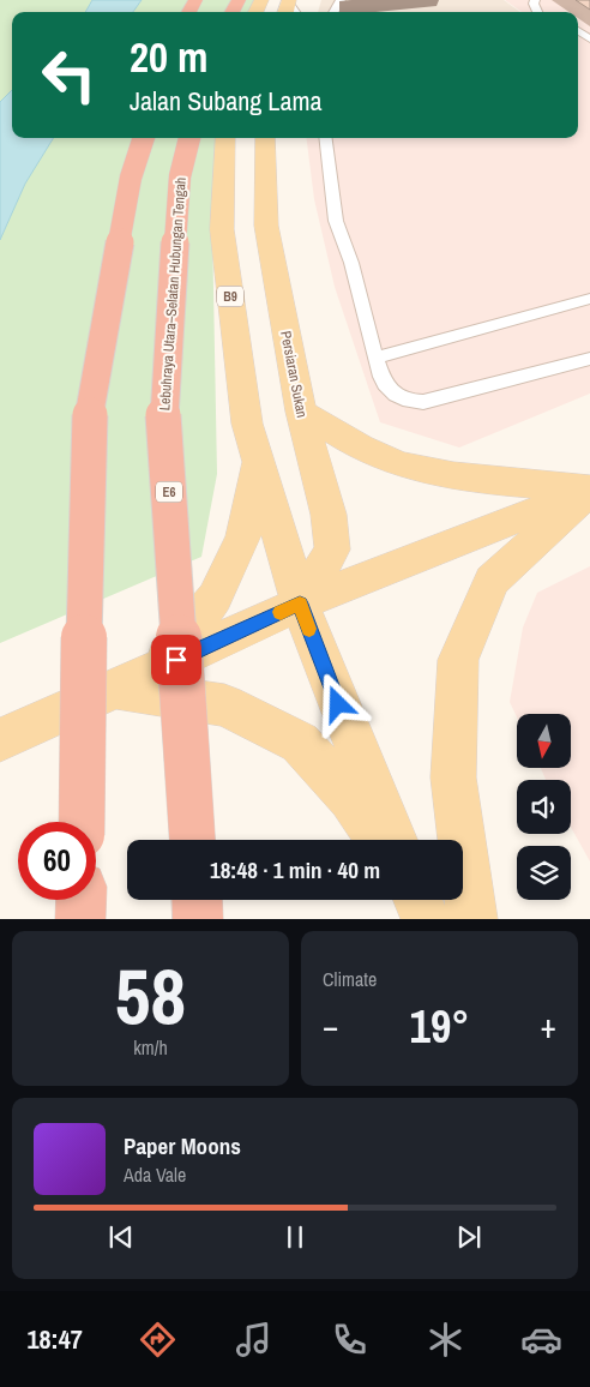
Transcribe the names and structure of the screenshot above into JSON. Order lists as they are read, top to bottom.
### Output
{
  "streets": {
    "highway": ["Lebuhraya Utara–Selatan Hubungan Tengah", "E6"],
    "main road": ["B9", "Persiaran Sukan"]
  },
  "crossings": [
    ["B9", "Persiaran Sukan"]
  ],
  "north": "bottom",
  "page": {
    "turn": ["20 m", "Jalan Subang Lama"],
    "limit": "60",
    "trip": "18:48 · 1 min · 40 m",
    "tile": [
      ["58", "km/h"],
      "Climate"
    ],
    "heat": ["−", "19°", "+"],
    "song": ["Paper Moons", "Ada Vale"],
    "tabs": "18:47"
  }
}
